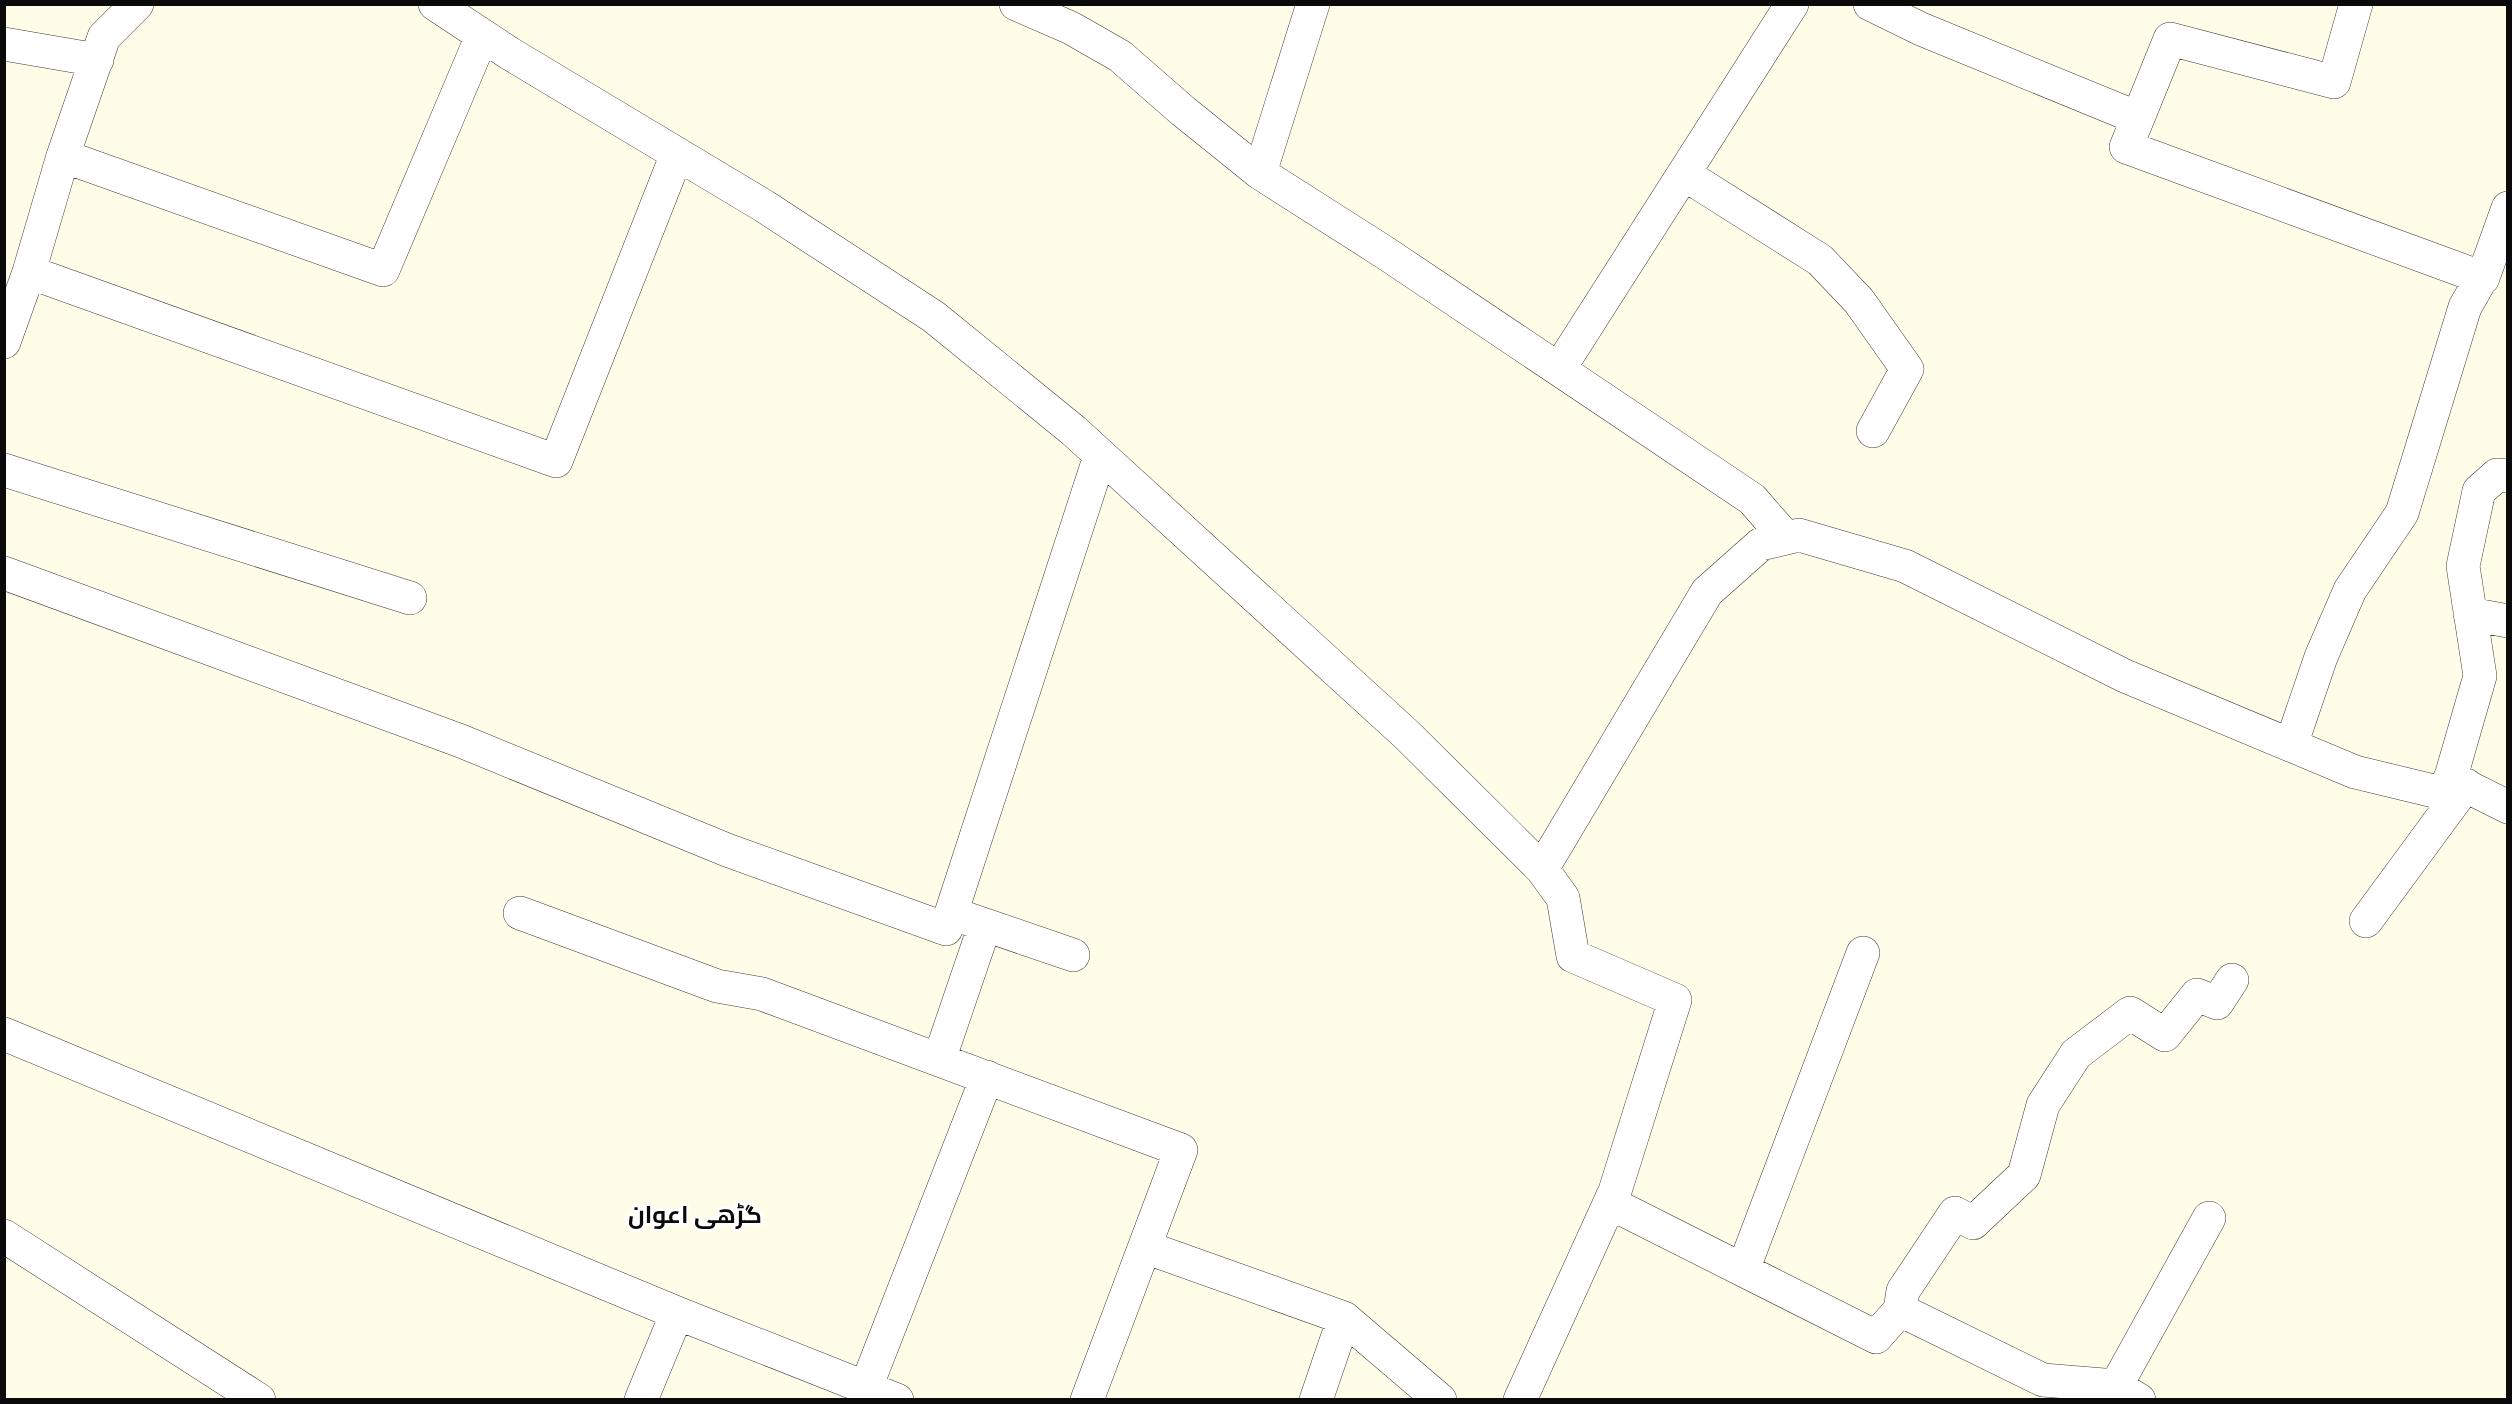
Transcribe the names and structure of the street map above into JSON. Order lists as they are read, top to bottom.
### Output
{
  "districts": ["گڑھی اعوان"]
}
